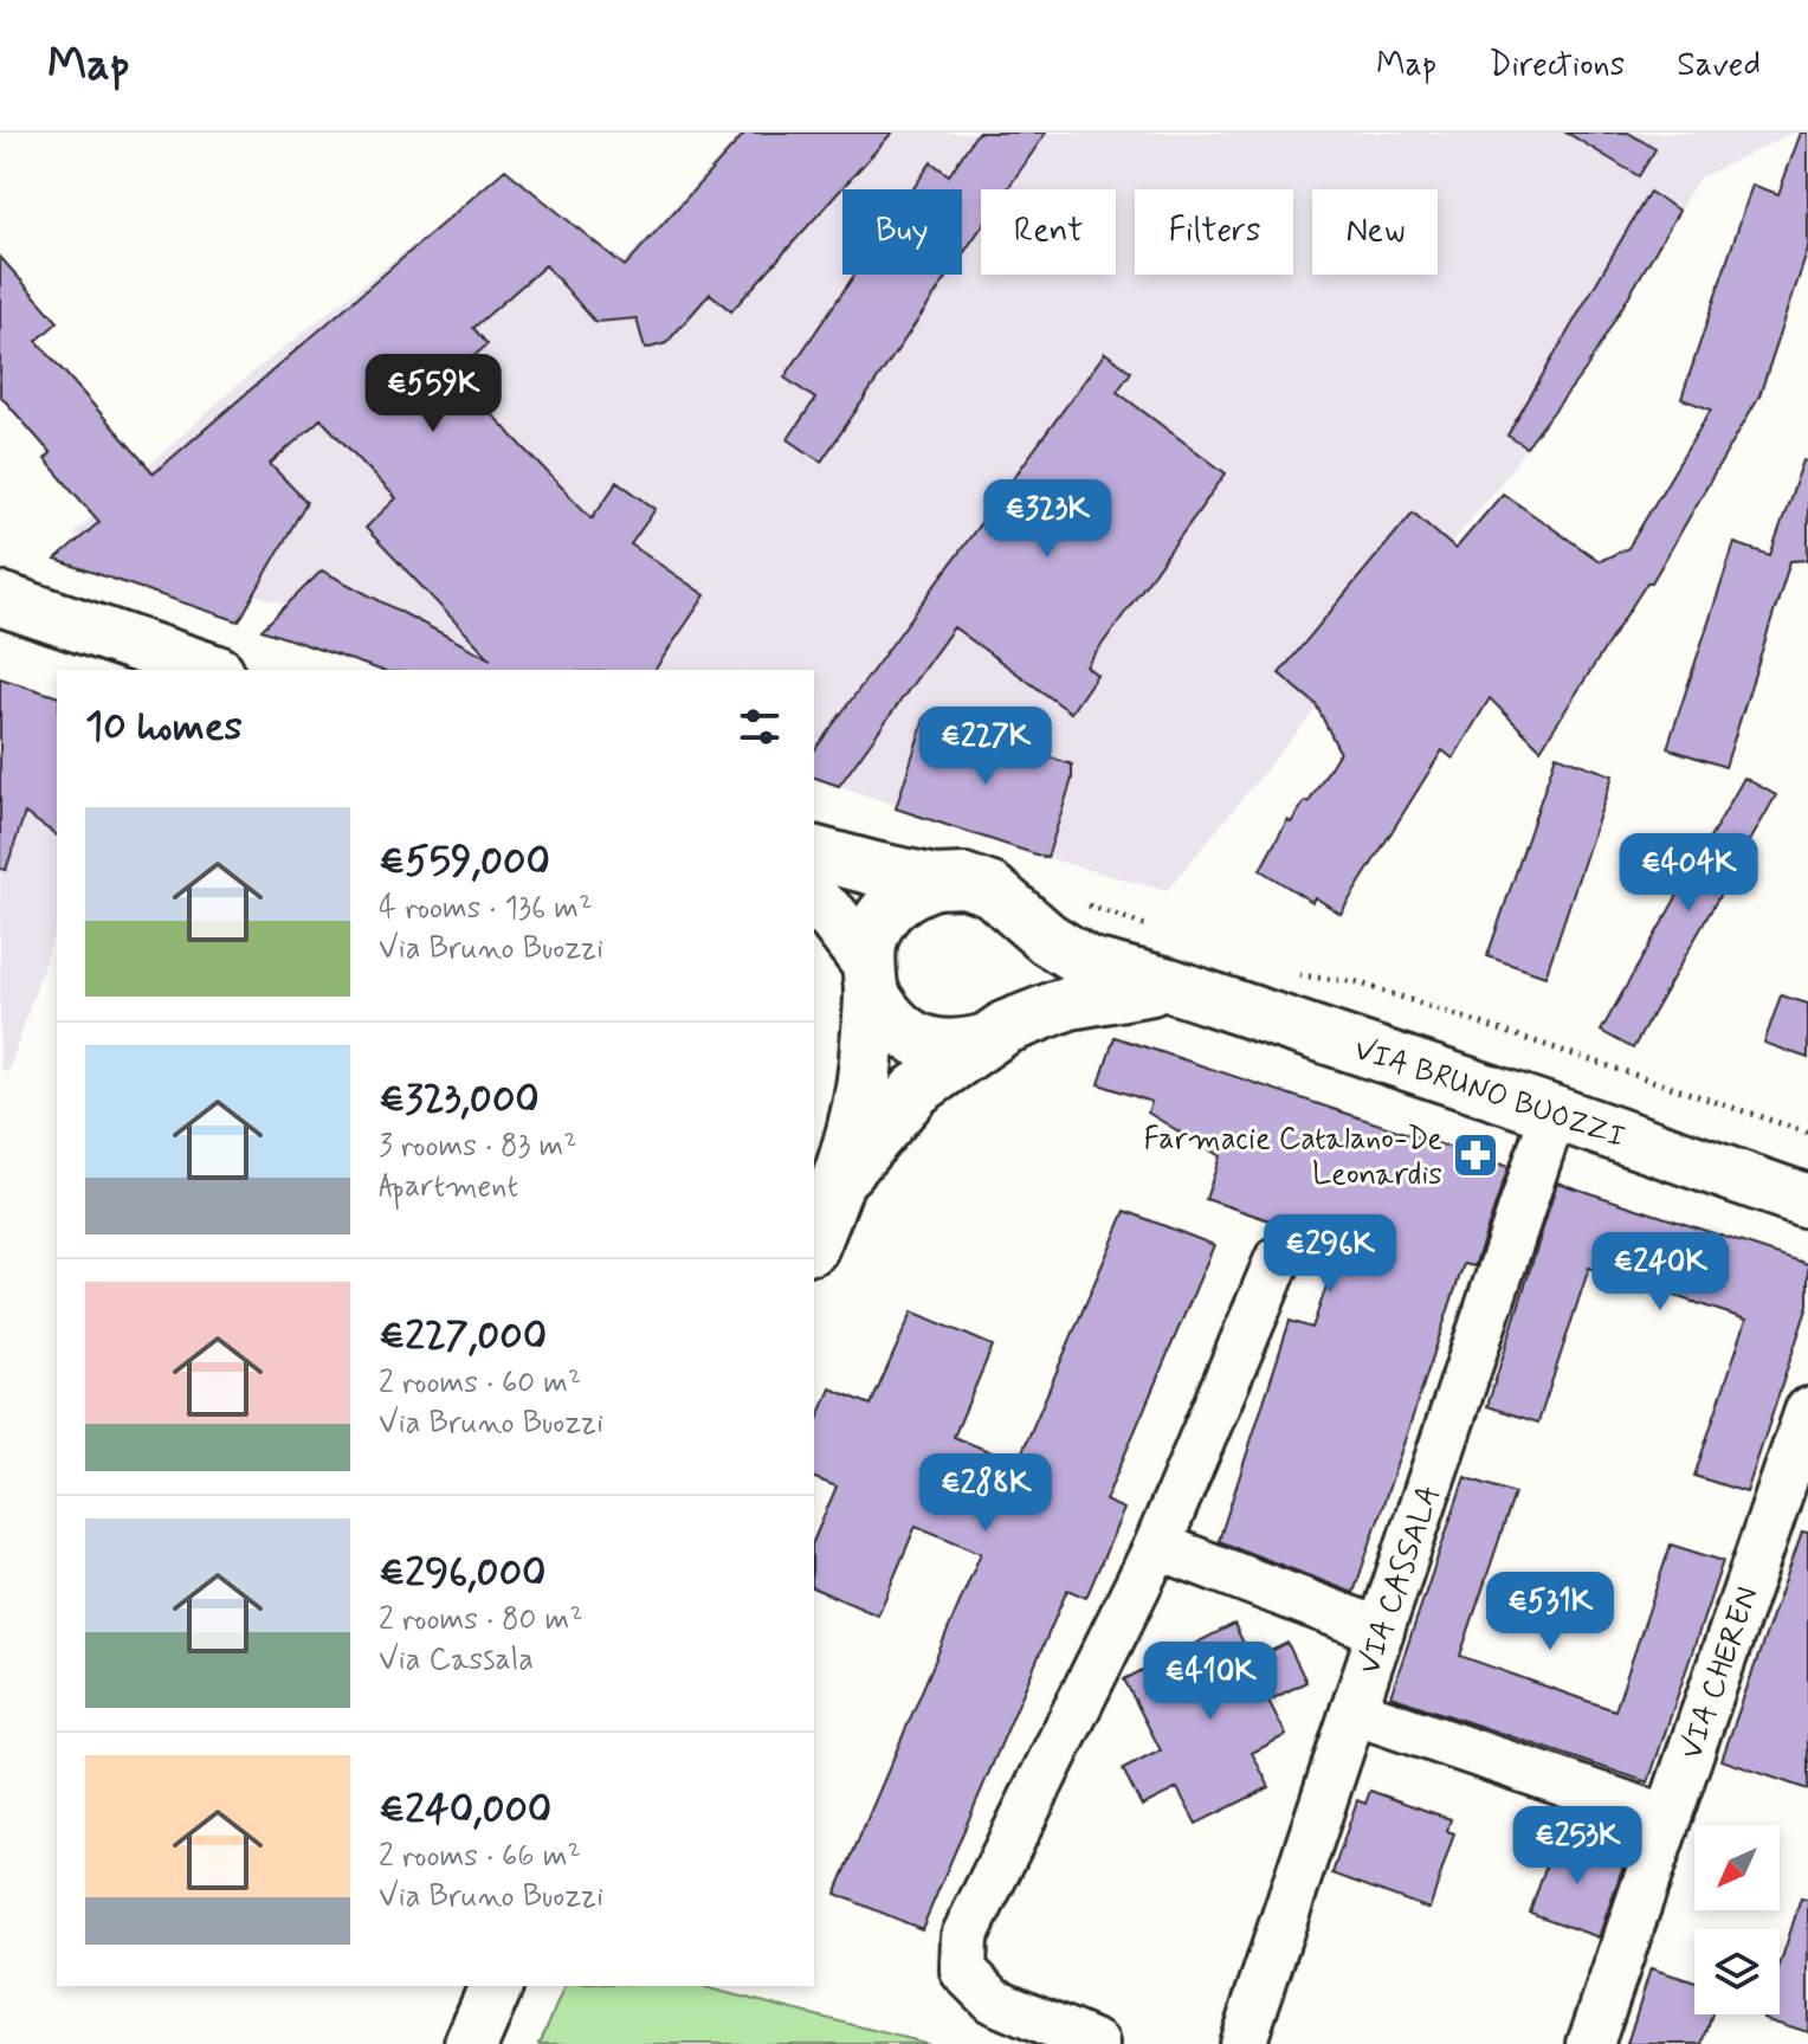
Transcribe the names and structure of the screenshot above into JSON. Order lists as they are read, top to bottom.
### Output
{
  "streets": {
    "main road": ["VIA BRUNO BUOZZI"],
    "street": ["VIA CASSALA", "VIA CHEREN"]
  },
  "crossings": [
    ["VIA BRUNO BUOZZI", "VIA CASSALA"]
  ],
  "places": {
    "pharmacy": ["Farmacie Catalano-De Leonardis"]
  },
  "north": "bottom left",
  "page": {
    "header": "Map",
    "nav": ["Map", "Directions", "Saved"],
    "chip": [
      "Buy",
      "Rent",
      "Filters",
      "New"
    ],
    "price": [
      "€559K",
      "€323K",
      "€227K",
      "€404K",
      "€296K",
      "€240K",
      "€288K",
      "€531K",
      "€410K",
      "€253K"
    ],
    "heading": "10 homes",
    "list": [
      {
        "name": "€559,000",
        "note": "4 rooms · 136 m² · Via Bruno Buozzi"
      },
      {
        "name": "€323,000",
        "note": "3 rooms · 83 m² · Apartment"
      },
      {
        "name": "€227,000",
        "note": "2 rooms · 60 m² · Via Bruno Buozzi"
      },
      {
        "name": "€296,000",
        "note": "2 rooms · 80 m² · Via Cassala"
      },
      {
        "name": "€240,000",
        "note": "2 rooms · 66 m² · Via Bruno Buozzi"
      }
    ]
  }
}
